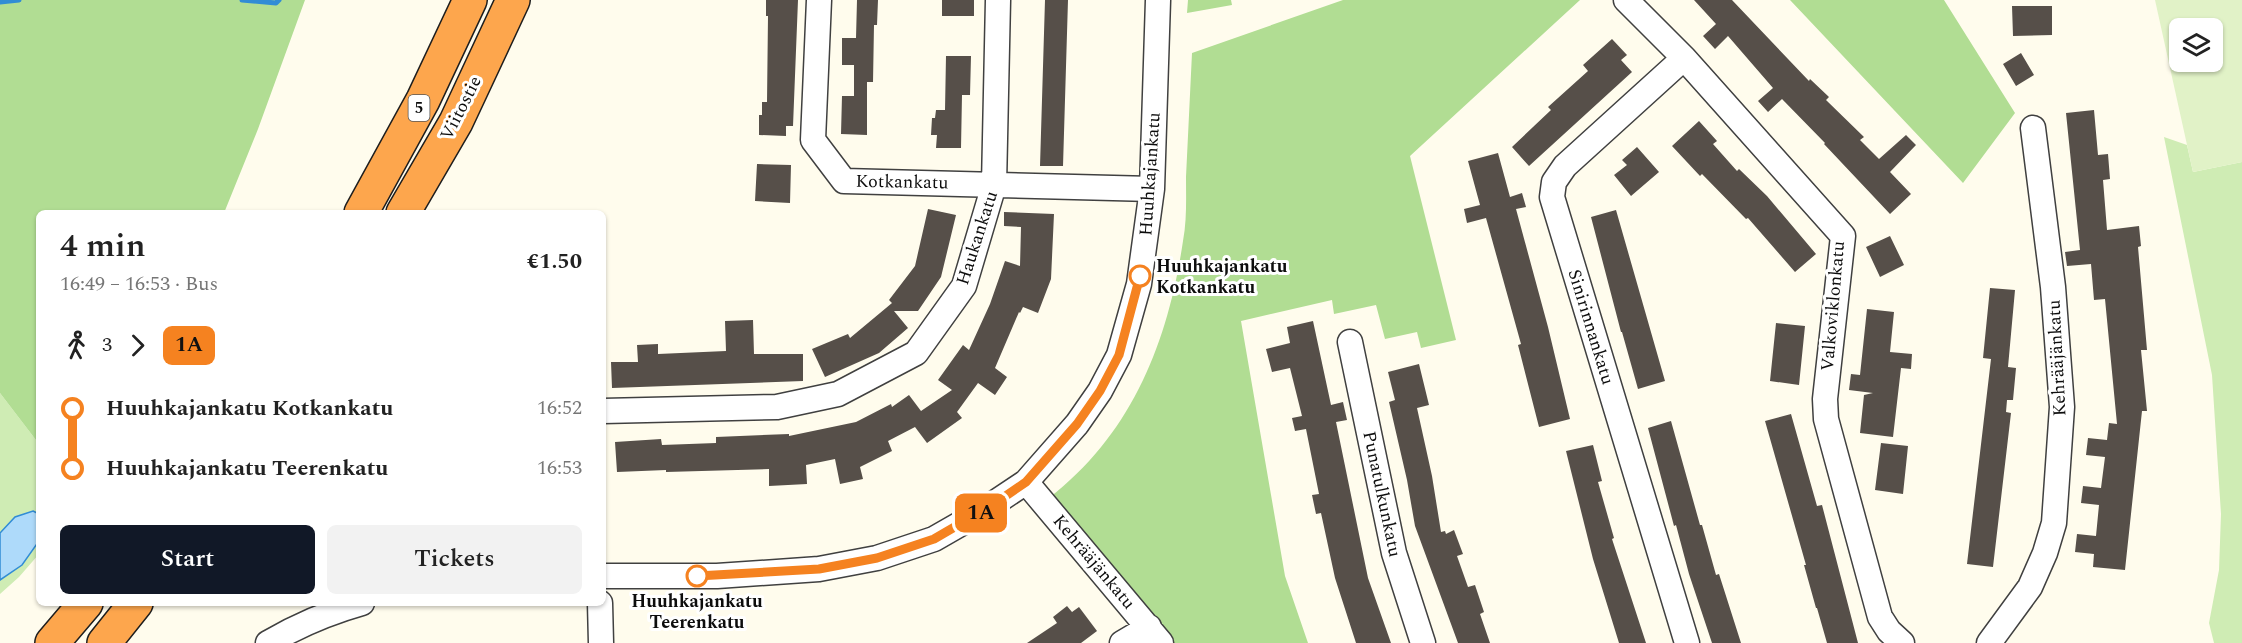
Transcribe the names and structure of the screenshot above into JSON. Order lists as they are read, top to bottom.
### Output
{
  "streets": {
    "highway": ["5", "Viitostie"],
    "street": [
      "Huuhkajankatu",
      "Kotkankatu",
      "Haukankatu",
      "Valkoviklonkatu",
      "Sinirinnankatu",
      "Kehrääjänkatu",
      "Punatulkunkatu"
    ]
  },
  "crossings": [
    ["Huuhkajankatu", "Kotkankatu"],
    ["Huuhkajankatu", "Kehrääjänkatu"],
    ["Kotkankatu", "Haukankatu"],
    ["Valkoviklonkatu", "Sinirinnankatu"]
  ],
  "places": ["Huuhkajankatu Kotkankatu", "Huuhkajankatu Teerenkatu"],
  "lines": ["bus line 1A"],
  "page": {
    "on_map": "1A",
    "heading": ["4 min", "16:49 – 16:53 · Bus", "€1.50"],
    "legs": ["3", "1A"],
    "list": [
      {
        "name": "Huuhkajankatu Kotkankatu",
        "value": "16:52"
      },
      {
        "name": "Huuhkajankatu Teerenkatu",
        "value": "16:53"
      }
    ],
    "buttons": ["Start", "Tickets"]
  }
}
